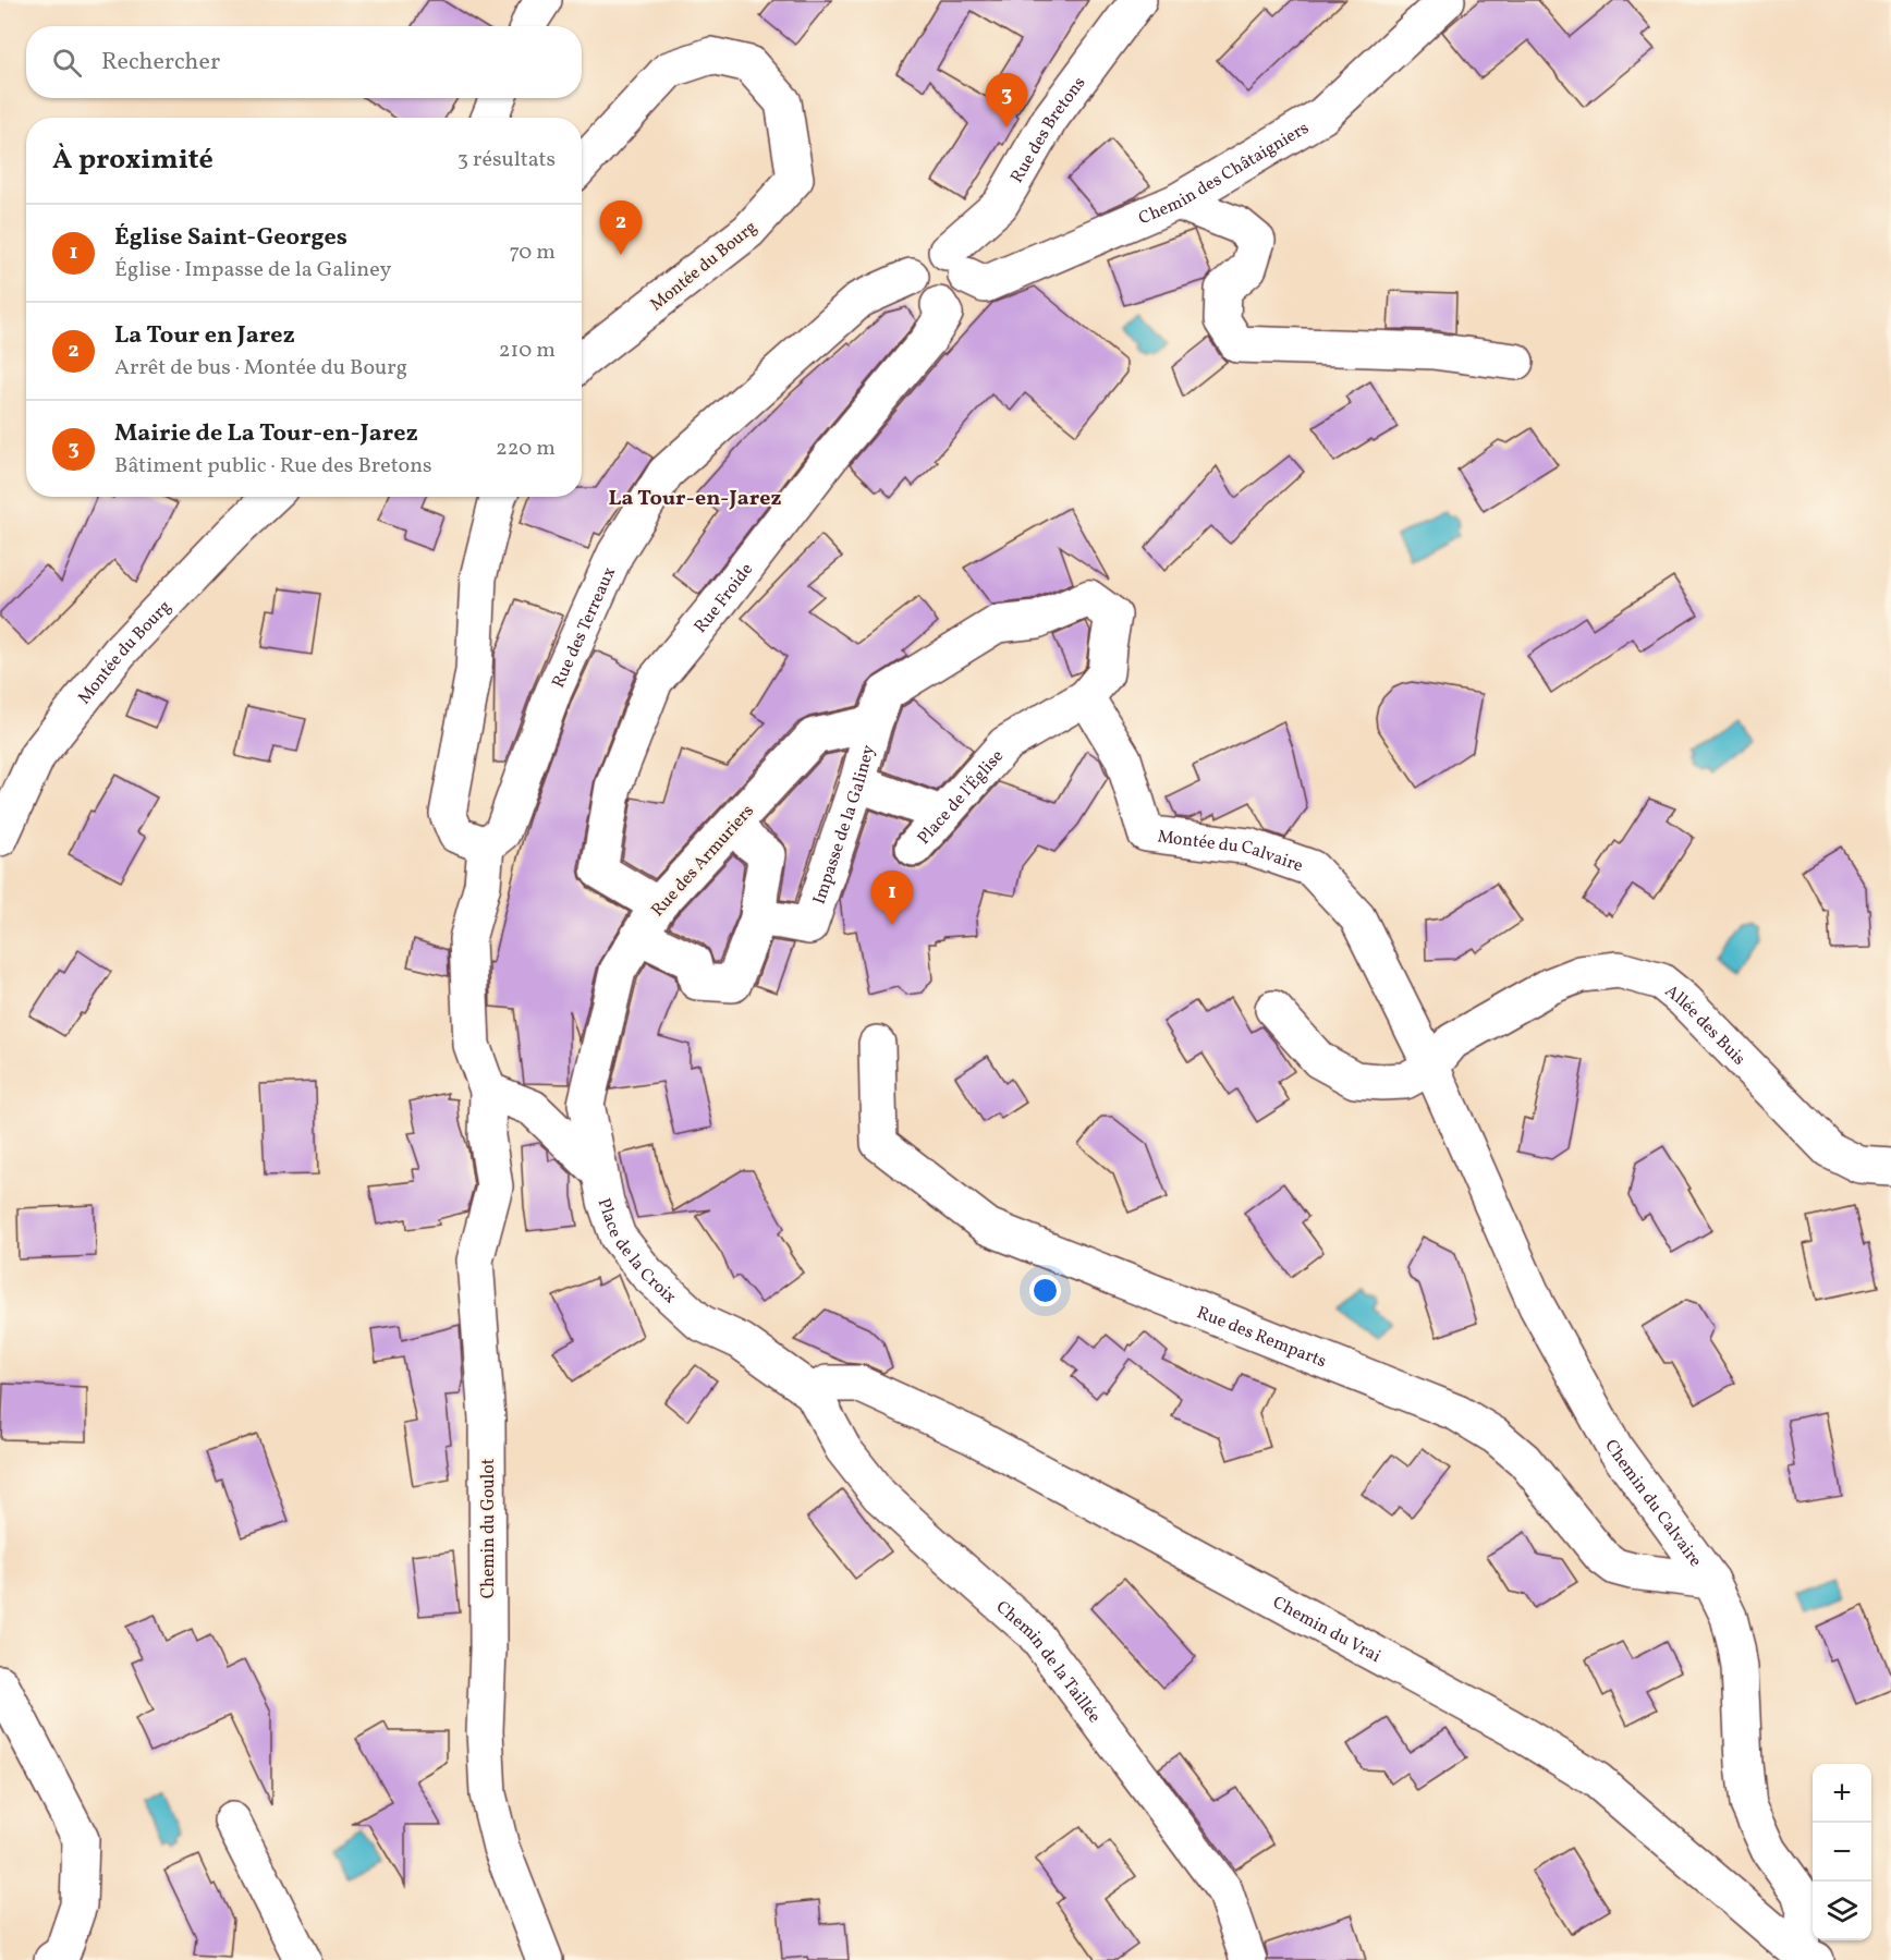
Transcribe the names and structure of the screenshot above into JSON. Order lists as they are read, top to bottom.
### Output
{
  "streets": {
    "street": [
      "Rue des Bretons",
      "Chemin des Châtaigniers",
      "Montée du Bourg",
      "Rue Froide",
      "Rue des Terreaux",
      "Place de l'Église",
      "Impasse de la Galiney",
      "Montée du Calvaire",
      "Rue des Armuriers",
      "Allée des Buis",
      "Place de la Croix",
      "Rue des Remparts",
      "Chemin du Calvaire",
      "Chemin du Goulot",
      "Chemin du Vrai",
      "Chemin de la Taillée"
    ]
  },
  "crossings": [
    ["Rue des Bretons", "Chemin des Châtaigniers"],
    ["Rue des Bretons", "Rue Froide"],
    ["Rue des Bretons", "Rue des Terreaux"],
    ["Chemin des Châtaigniers", "Rue Froide"],
    ["Chemin des Châtaigniers", "Rue des Terreaux"],
    ["Rue Froide", "Rue des Terreaux"],
    ["Rue Froide", "Rue des Armuriers"],
    ["Place de l'Église", "Impasse de la Galiney"],
    ["Place de l'Église", "Montée du Calvaire"],
    ["Impasse de la Galiney", "Montée du Calvaire"],
    ["Impasse de la Galiney", "Rue des Armuriers"],
    ["Montée du Calvaire", "Allée des Buis"],
    ["Montée du Calvaire", "Chemin du Calvaire"],
    ["Rue des Armuriers", "Place de la Croix"],
    ["Allée des Buis", "Chemin du Calvaire"],
    ["Place de la Croix", "Chemin du Goulot"],
    ["Place de la Croix", "Chemin du Vrai"],
    ["Place de la Croix", "Chemin de la Taillée"],
    ["Rue des Remparts", "Chemin du Calvaire"],
    ["Chemin du Calvaire", "Chemin du Vrai"],
    ["Chemin du Vrai", "Chemin de la Taillée"]
  ],
  "districts": ["La Tour-en-Jarez"],
  "page": {
    "search": "Rechercher",
    "pins": ["3", "2", "1"],
    "heading": ["À proximité", "3 résultats"],
    "list": [
      {
        "mark": "1",
        "name": "Église Saint-Georges",
        "note": "Église · Impasse de la Galiney",
        "value": "70 m"
      },
      {
        "mark": "2",
        "name": "La Tour en Jarez",
        "note": "Arrêt de bus · Montée du Bourg",
        "value": "210 m"
      },
      {
        "mark": "3",
        "name": "Mairie de La Tour-en-Jarez",
        "note": "Bâtiment public · Rue des Bretons",
        "value": "220 m"
      }
    ],
    "map_buttons": ["+", "−"]
  }
}
